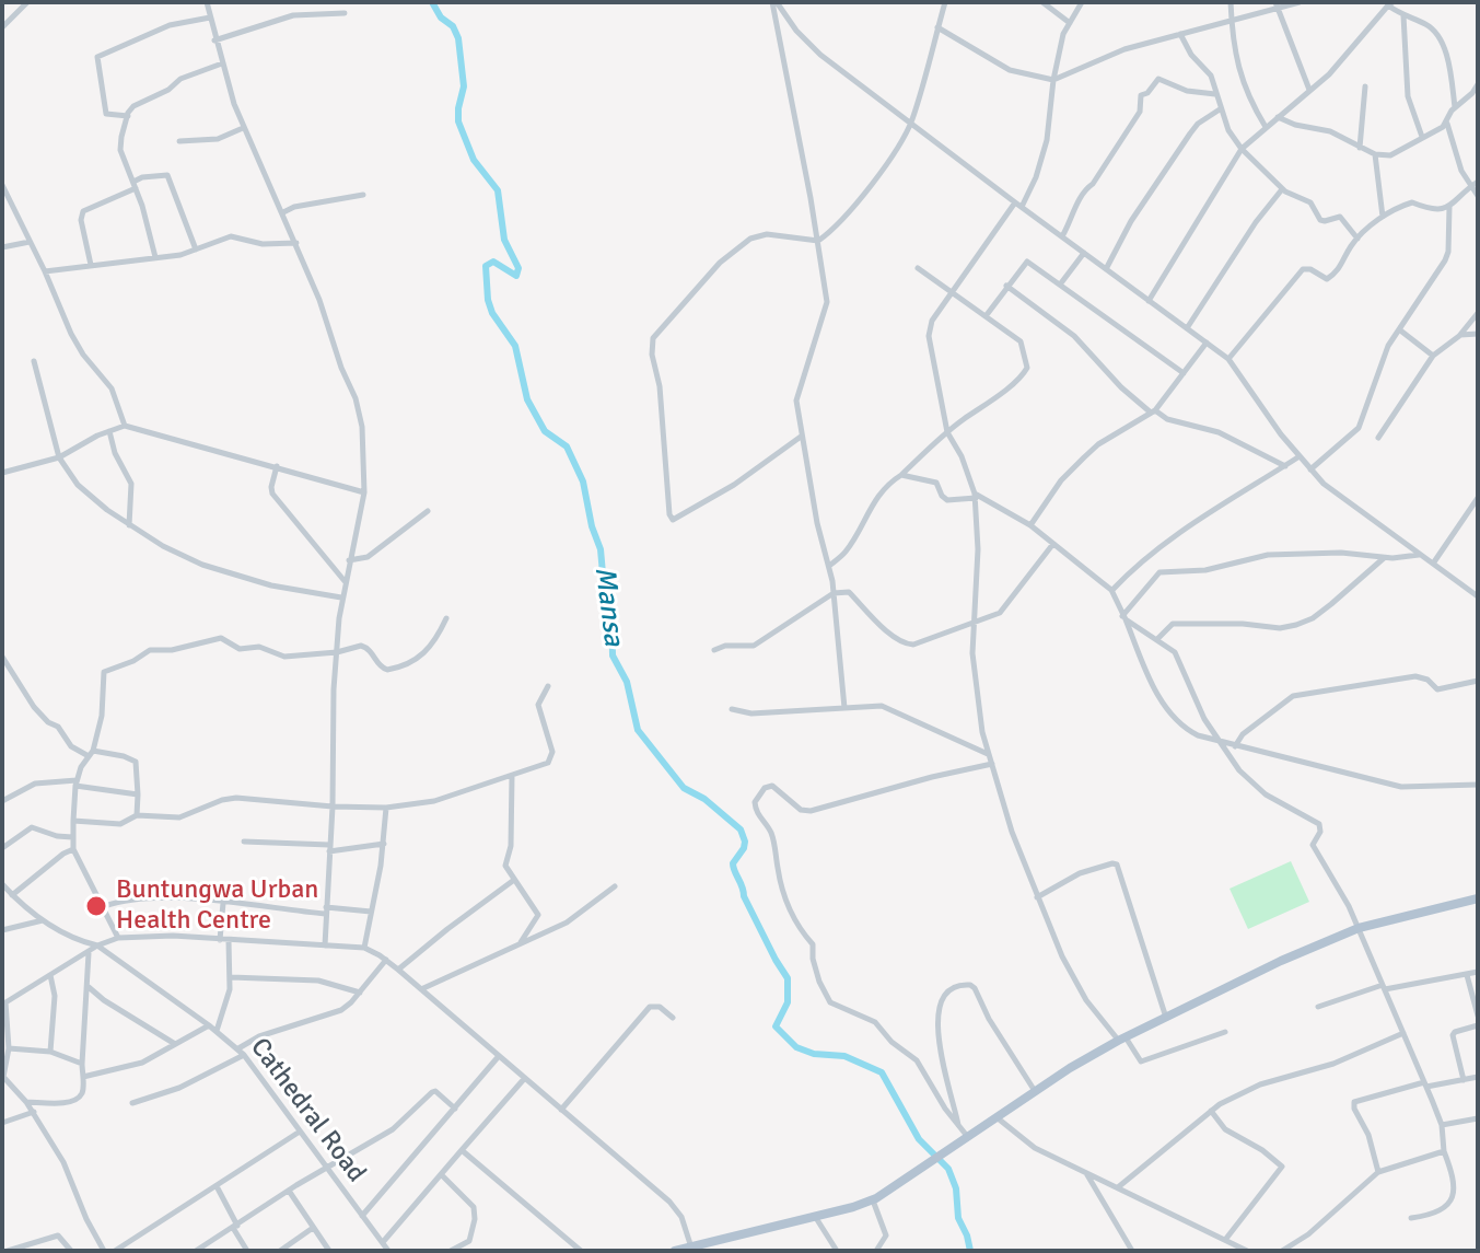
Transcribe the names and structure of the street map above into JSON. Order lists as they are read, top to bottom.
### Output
{
  "streets": {
    "street": ["Cathedral Road"]
  },
  "water": ["Mansa"],
  "places": ["Buntungwa Urban Health Centre"]
}
